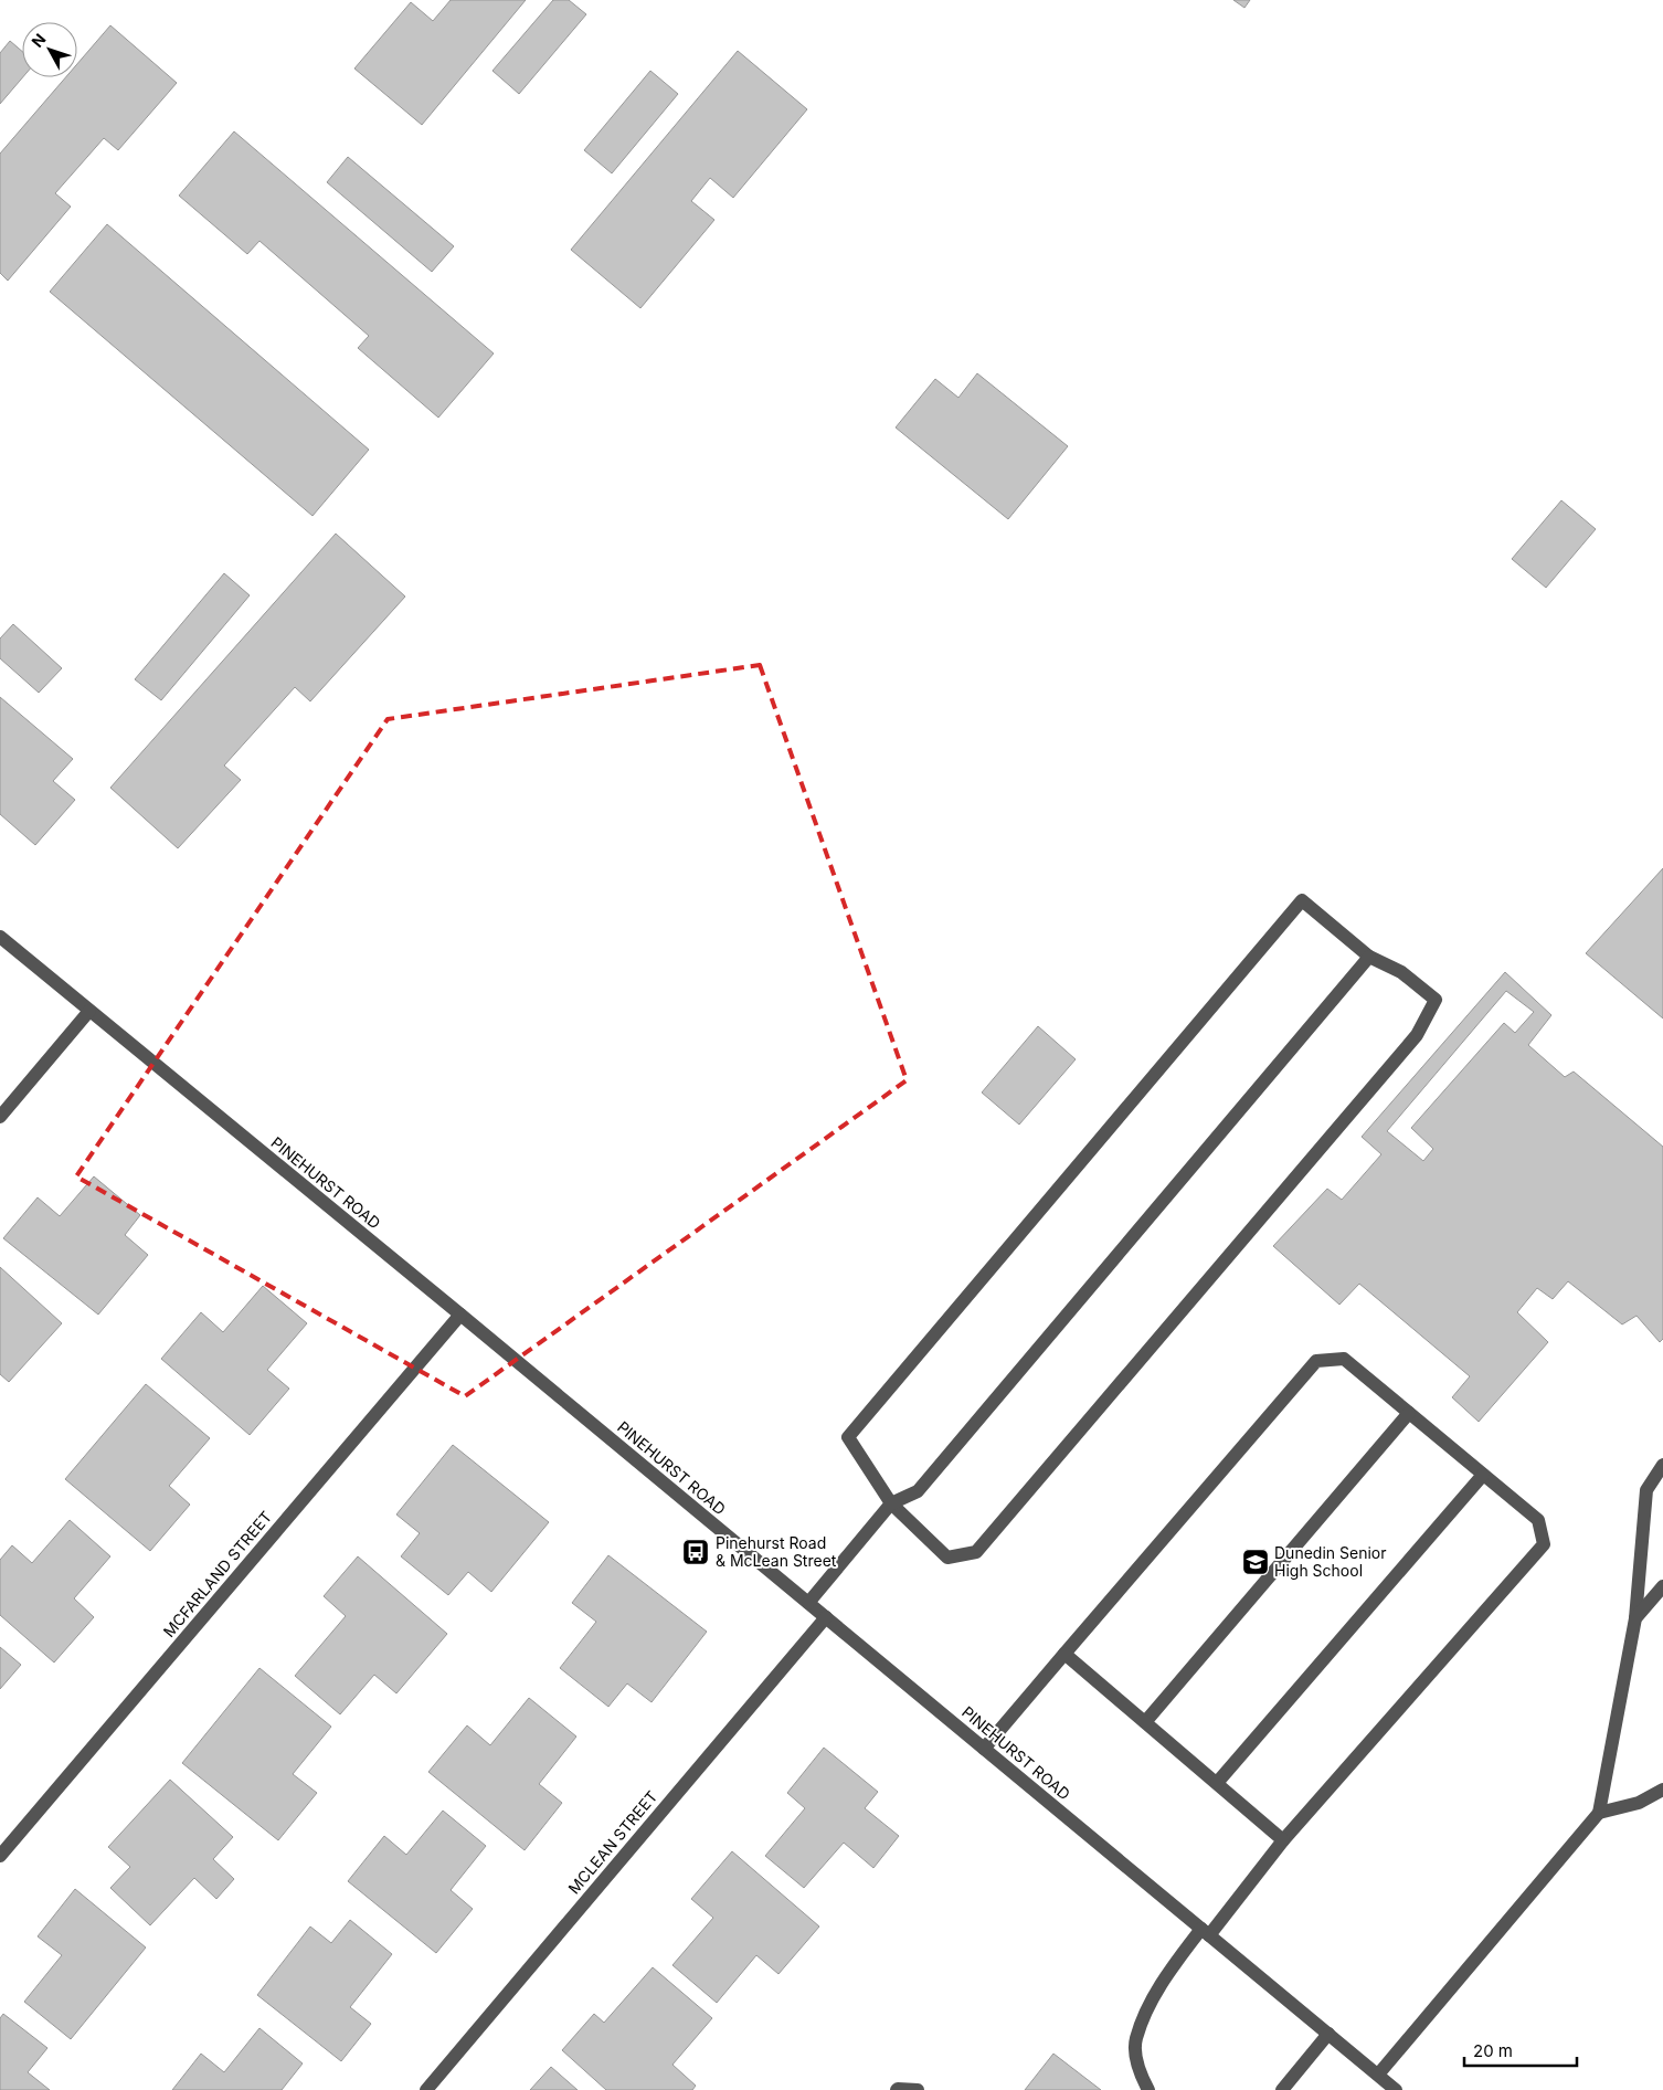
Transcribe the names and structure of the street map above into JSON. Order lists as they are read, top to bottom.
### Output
{
  "streets": {
    "street": ["PINEHURST ROAD", "MCFARLAND STREET", "MCLEAN STREET"]
  },
  "crossings": [
    ["PINEHURST ROAD", "MCFARLAND STREET"],
    ["PINEHURST ROAD", "MCLEAN STREET"]
  ],
  "places": {
    "bus stop": ["Pinehurst Road & McLean Street"],
    "school or university": ["Dunedin Senior High School"]
  },
  "scale_bar": "20 m",
  "north": "top left"
}
